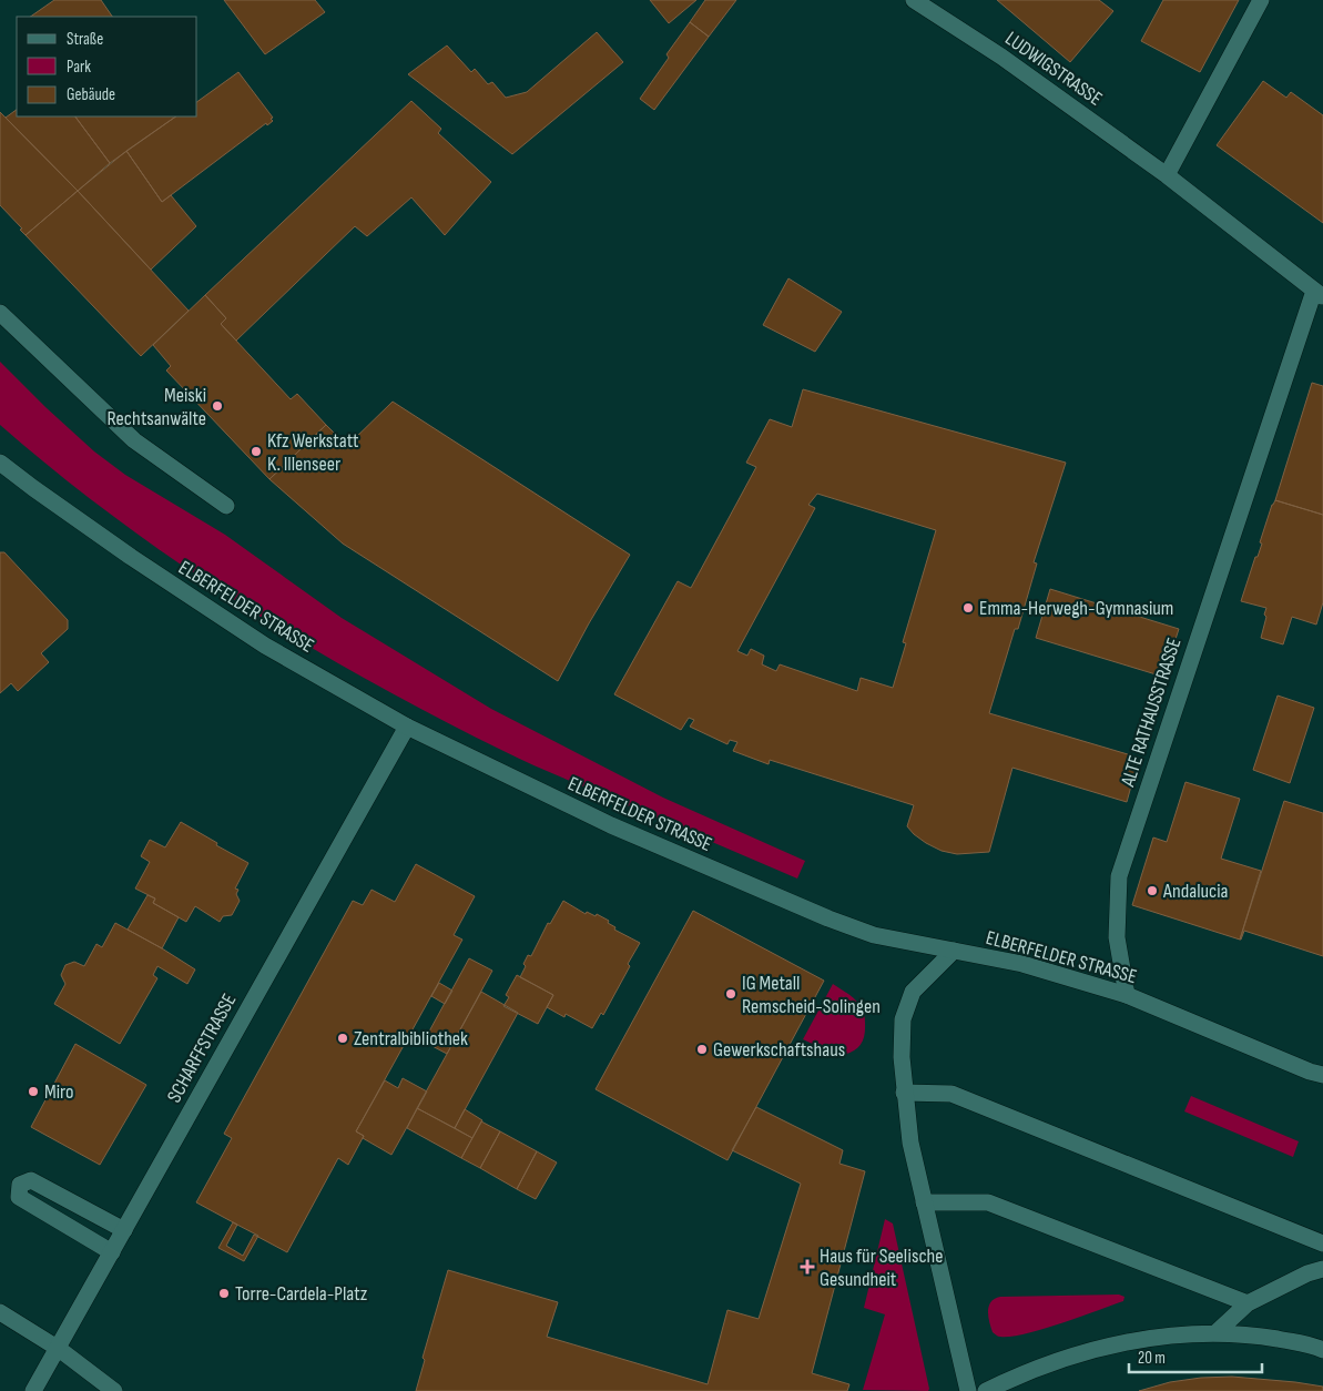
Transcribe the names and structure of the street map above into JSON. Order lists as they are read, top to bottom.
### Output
{
  "streets": {
    "street": [
      "LUDWIGSTRASSE",
      "ELBERFELDER STRASSE",
      "ALTE RATHAUSSTRASSE",
      "SCHARFFSTRASSE"
    ]
  },
  "crossings": [
    ["LUDWIGSTRASSE", "ALTE RATHAUSSTRASSE"],
    ["ELBERFELDER STRASSE", "ALTE RATHAUSSTRASSE"],
    ["ELBERFELDER STRASSE", "SCHARFFSTRASSE"]
  ],
  "places": {
    "other": [
      "Meiski Rechtsanwälte",
      "Kfz Werkstatt K. Illenseer",
      "Emma-Herwegh-Gymnasium",
      "Andalucia",
      "IG Metall Remscheid-Solingen",
      "Zentralbibliothek",
      "Gewerkschaftshaus",
      "Miro",
      "Torre-Cardela-Platz"
    ],
    "health": ["Haus für Seelische Gesundheit"]
  },
  "legend": ["Straße", "Park", "Gebäude"],
  "scale_bar": "20 m"
}
